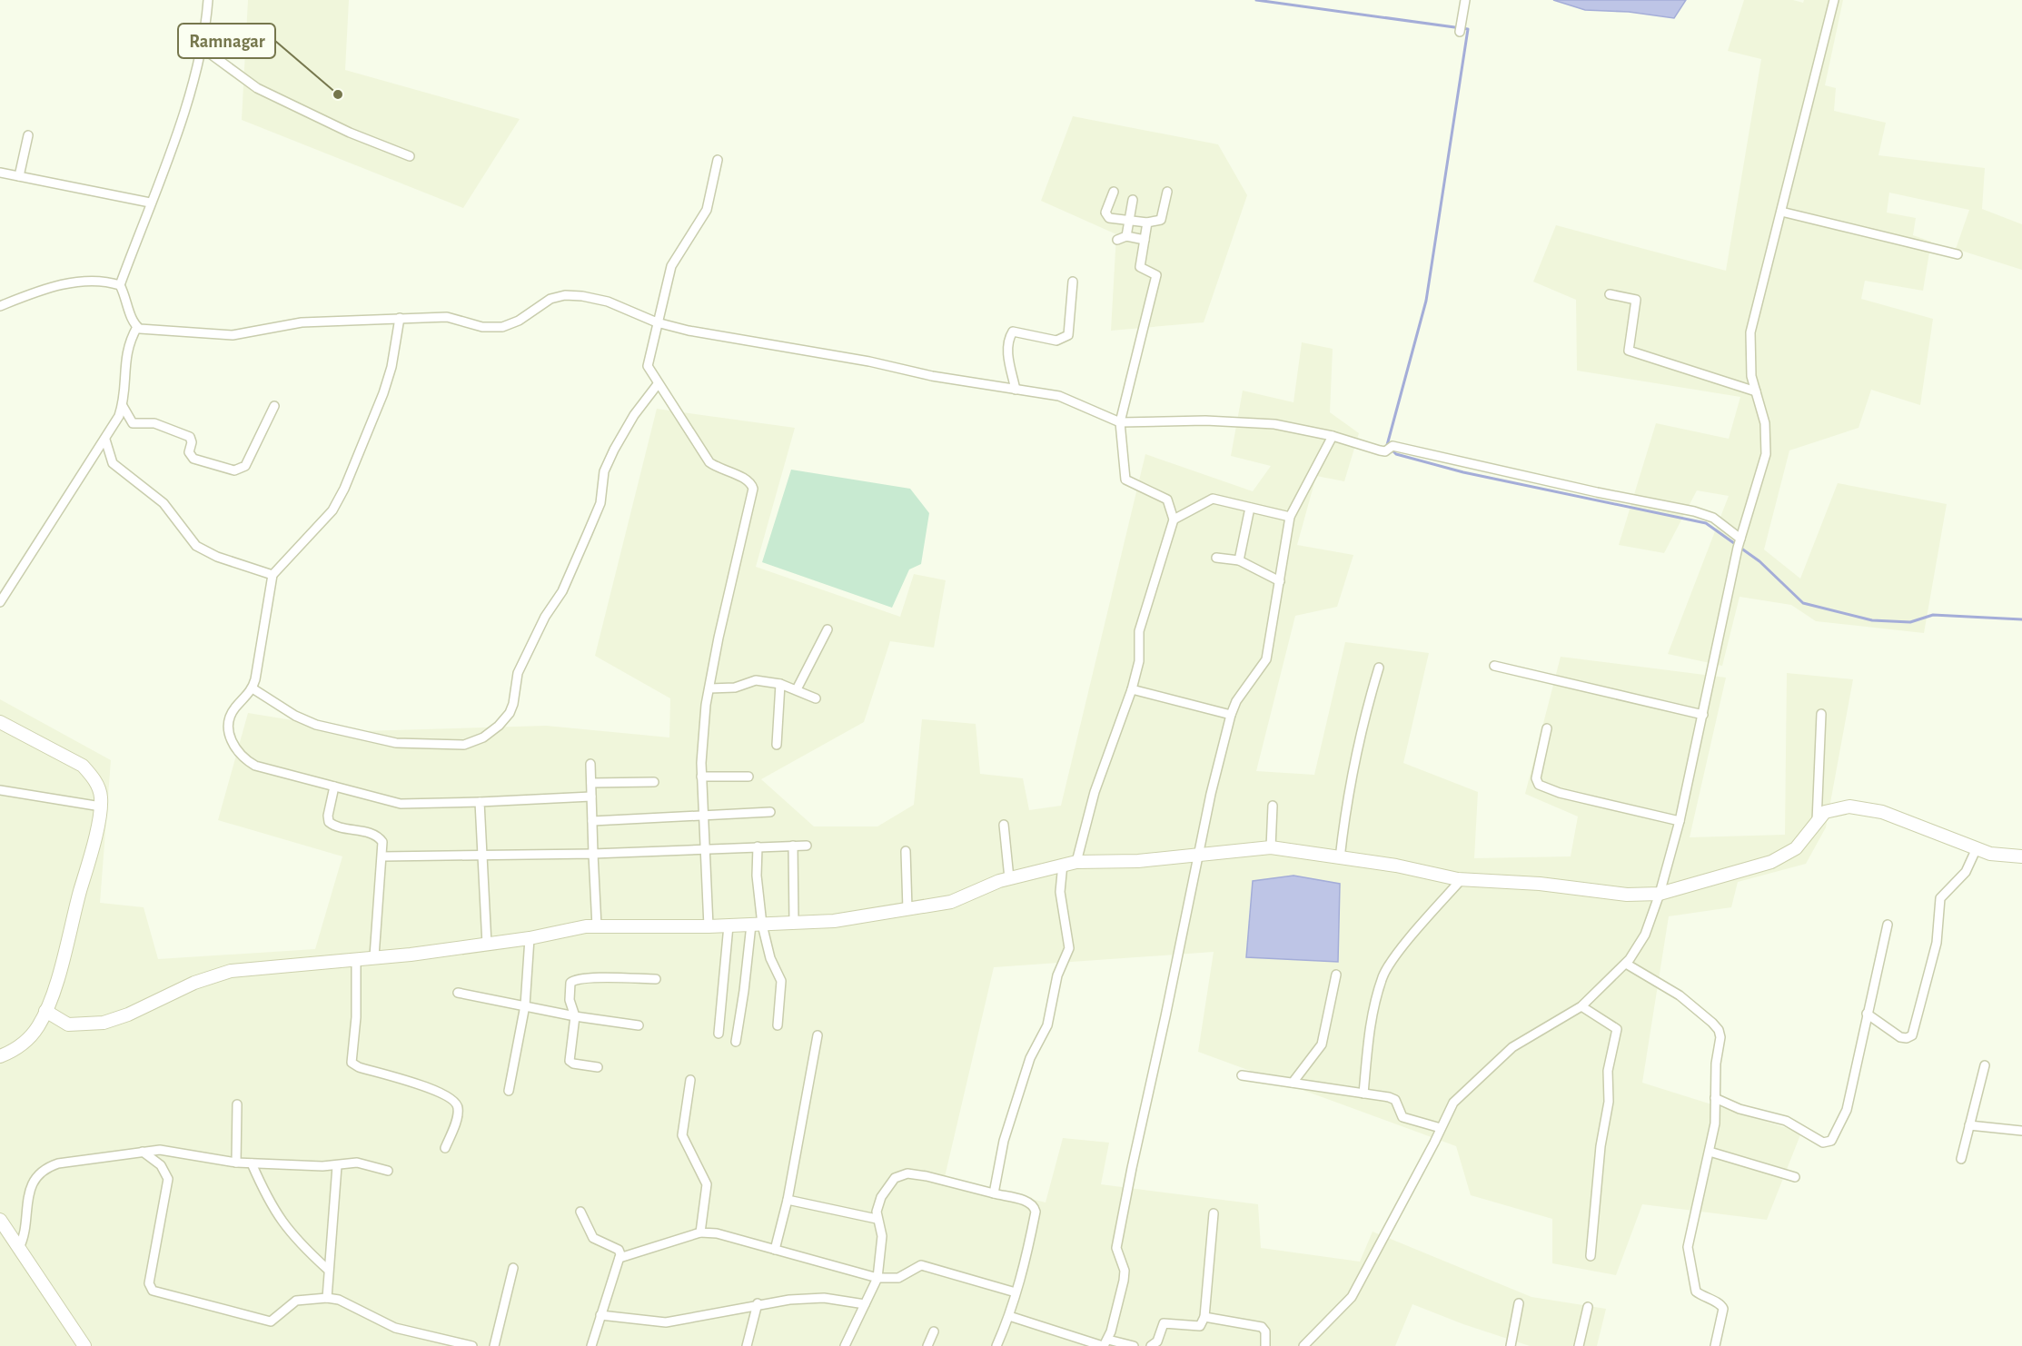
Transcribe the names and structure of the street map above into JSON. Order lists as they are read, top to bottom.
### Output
{
  "places": ["Ramnagar"]
}
